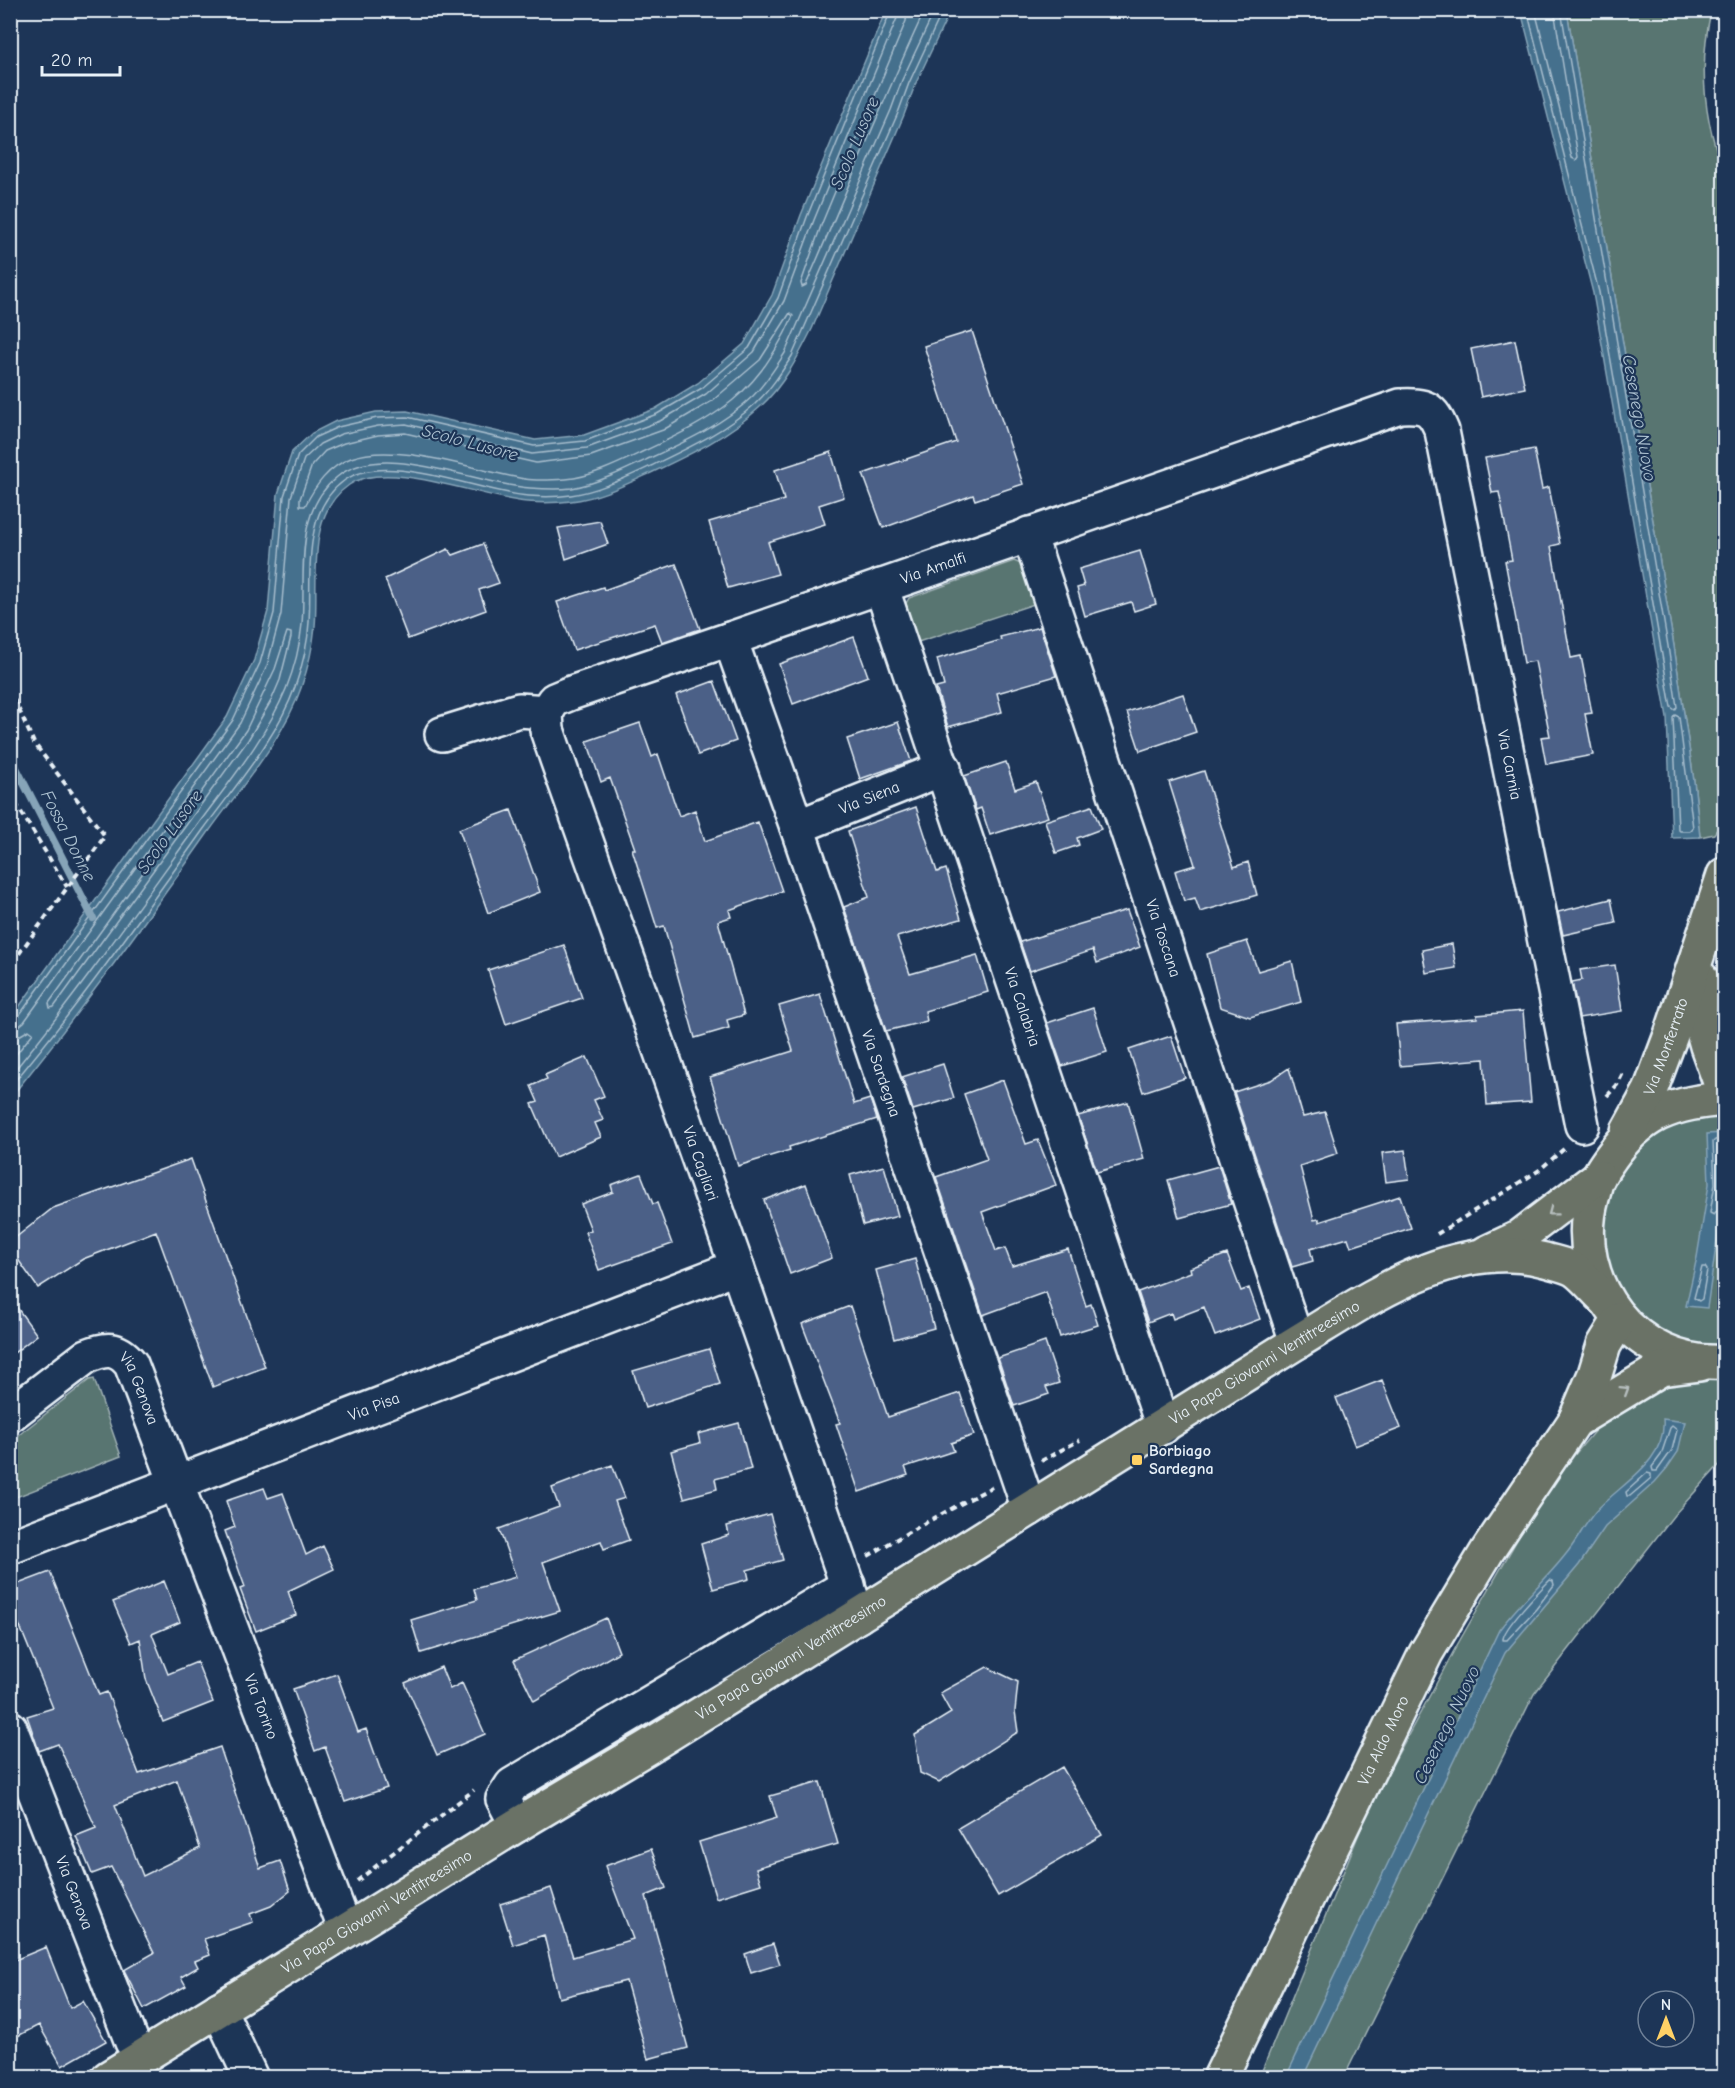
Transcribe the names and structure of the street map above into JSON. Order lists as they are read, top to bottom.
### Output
{
  "streets": {
    "main road": ["Via Monferrato", "Via Papa Giovanni Ventitreesimo", "Via Aldo Moro"],
    "street": [
      "Via Amalfi",
      "Via Carnia",
      "Via Siena",
      "Via Toscana",
      "Via Calabria",
      "Via Sardegna",
      "Via Cagliari",
      "Via Genova",
      "Via Pisa",
      "Via Torino"
    ]
  },
  "crossings": [
    ["Via Amalfi", "Via Carnia"],
    ["Via Amalfi", "Via Toscana"],
    ["Via Amalfi", "Via Calabria"],
    ["Via Amalfi", "Via Sardegna"],
    ["Via Amalfi", "Via Cagliari"],
    ["Via Siena", "Via Calabria"],
    ["Via Siena", "Via Sardegna"],
    ["Via Toscana", "Via Papa Giovanni Ventitreesimo"],
    ["Via Calabria", "Via Papa Giovanni Ventitreesimo"],
    ["Via Sardegna", "Via Papa Giovanni Ventitreesimo"],
    ["Via Cagliari", "Via Papa Giovanni Ventitreesimo"],
    ["Via Cagliari", "Via Pisa"],
    ["Via Papa Giovanni Ventitreesimo", "Via Genova"],
    ["Via Papa Giovanni Ventitreesimo", "Via Torino"],
    ["Via Papa Giovanni Ventitreesimo", "Via Aldo Moro"],
    ["Via Genova", "Via Pisa"],
    ["Via Genova", "Via Torino"],
    ["Via Pisa", "Via Torino"]
  ],
  "water": ["Scolo Lusore", "Cesenego Nuovo", "Fossa Donne"],
  "places": {
    "transit": ["Borbiago Sardegna"]
  },
  "scale_bar": "20 m",
  "north": "top"
}
